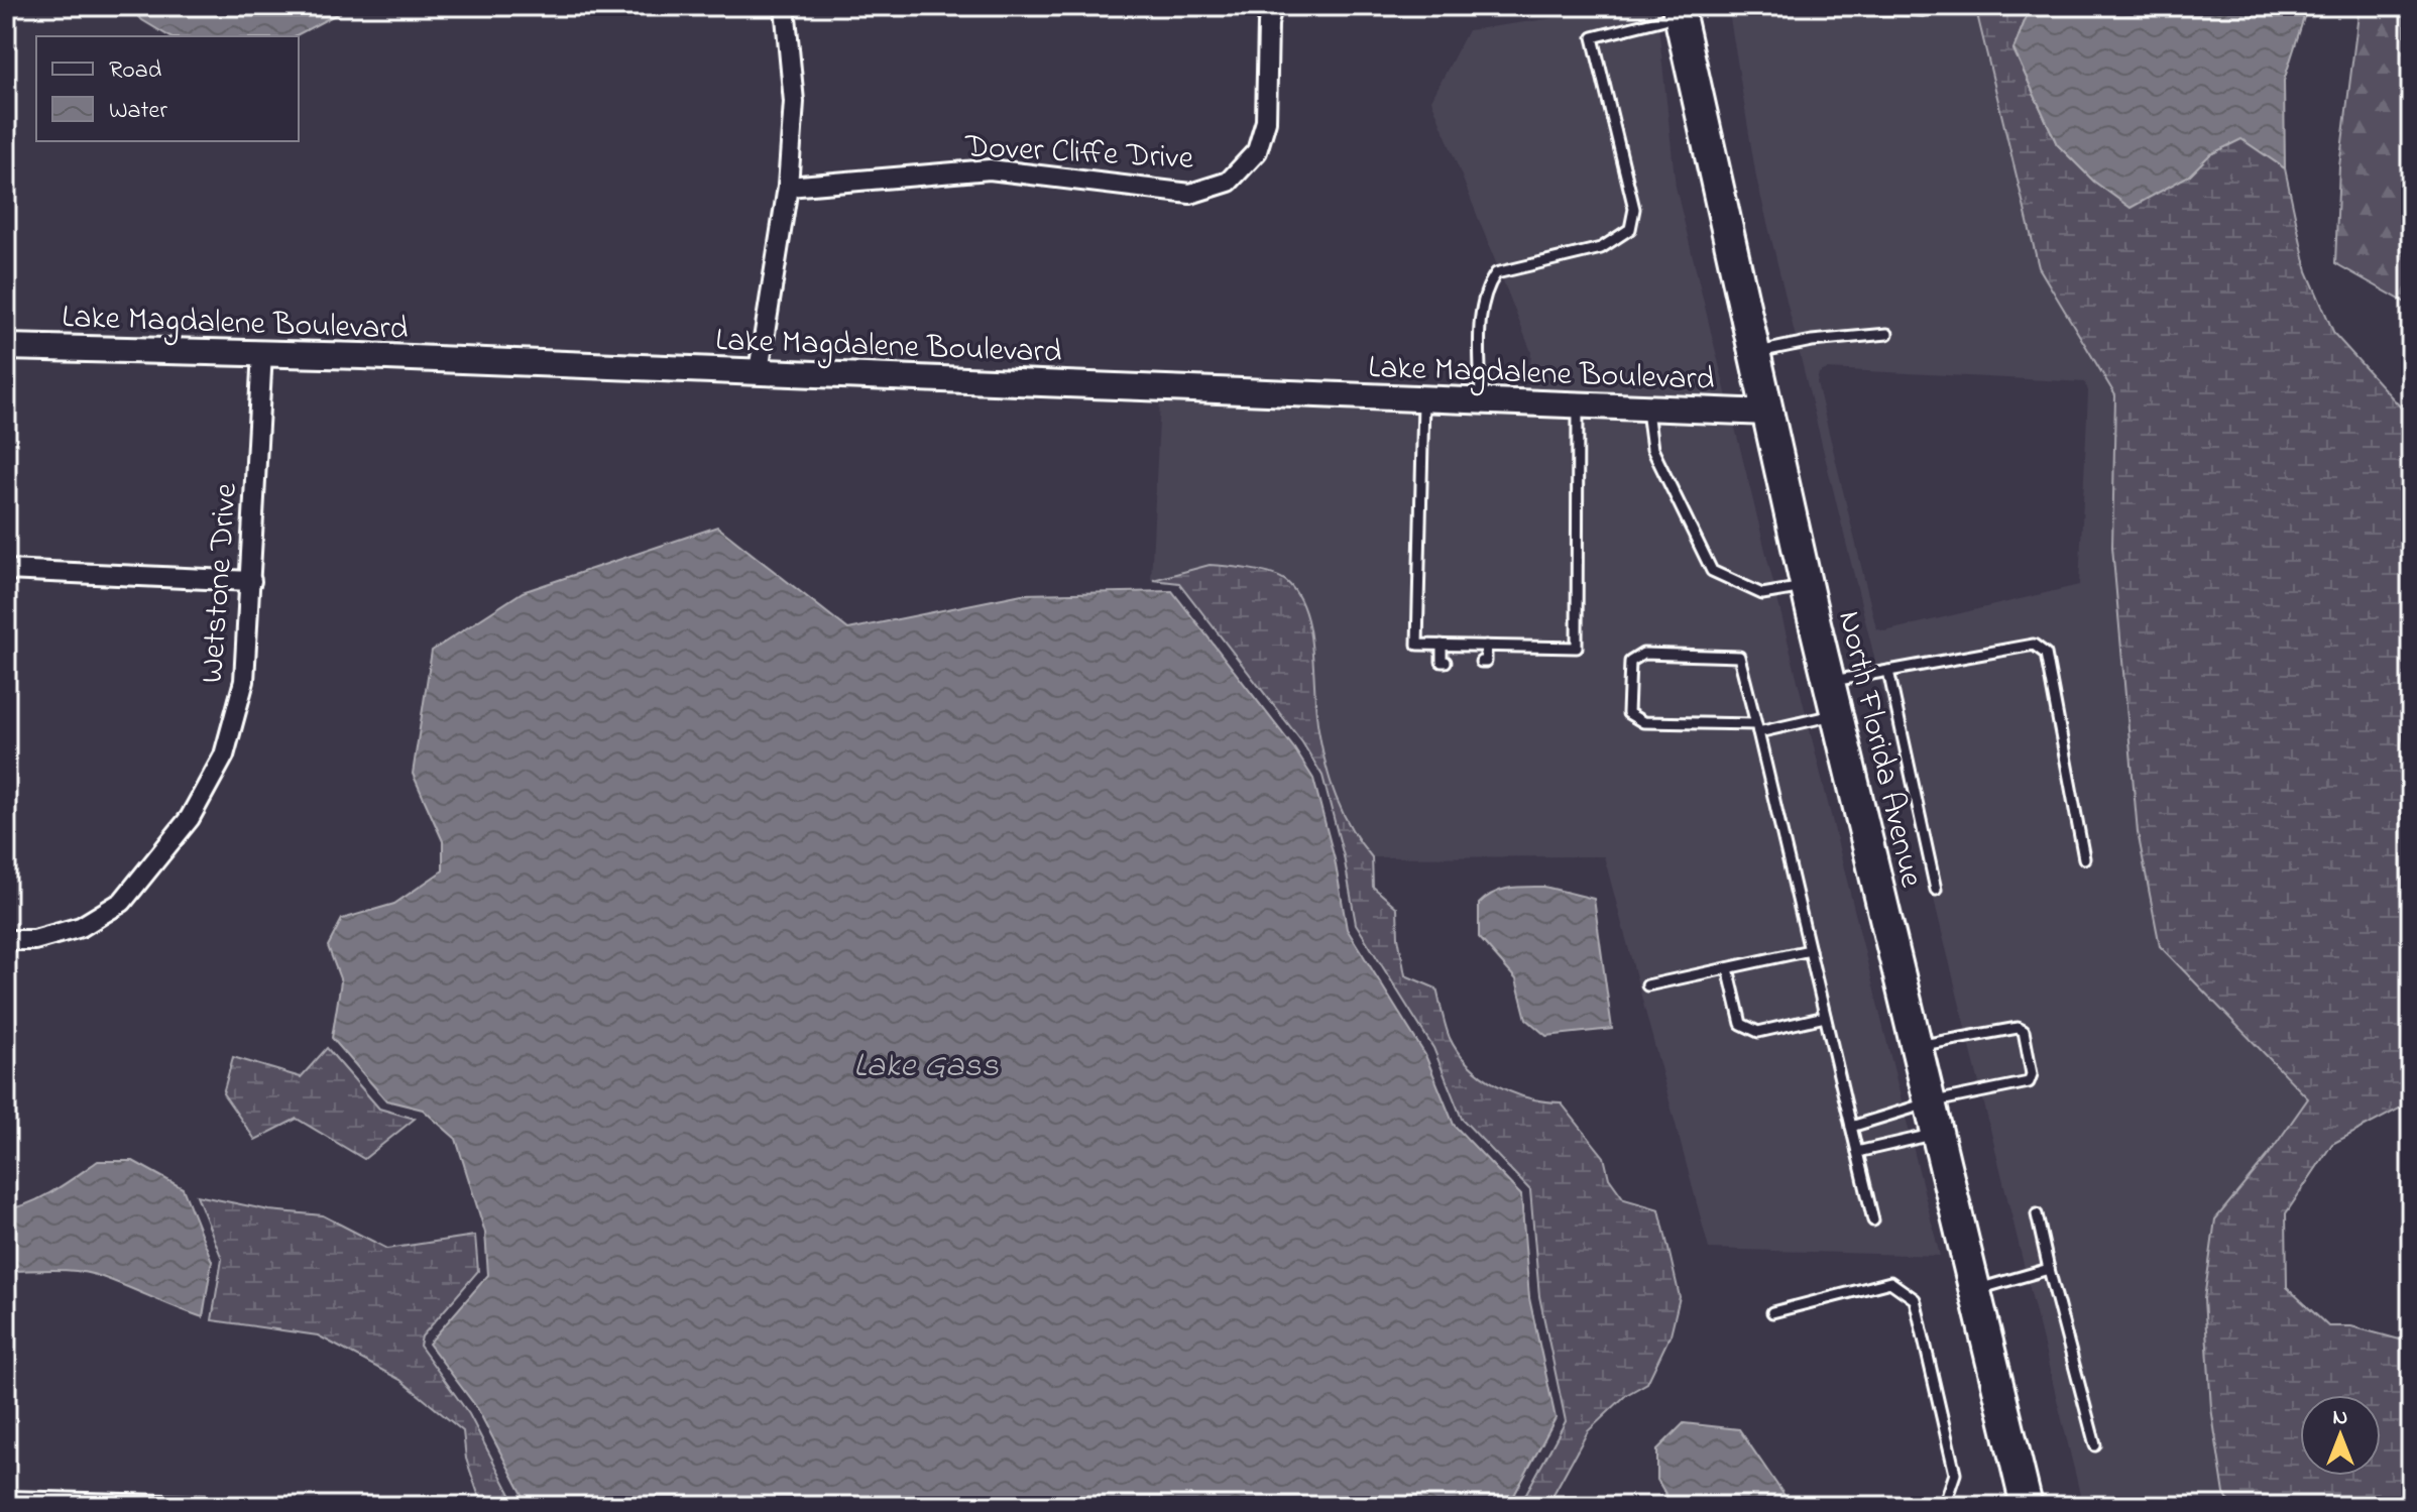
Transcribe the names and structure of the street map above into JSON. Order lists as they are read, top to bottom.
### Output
{
  "streets": {
    "main road": ["North Florida Avenue"],
    "street": ["Dover Cliffe Drive", "Lake Magdalene Boulevard", "Wetstone Drive"]
  },
  "crossings": [
    ["Lake Magdalene Boulevard", "Wetstone Drive"],
    ["Lake Magdalene Boulevard", "North Florida Avenue"]
  ],
  "water": ["Lake Gass"],
  "legend": ["Road", "Water"],
  "north": "top"
}
